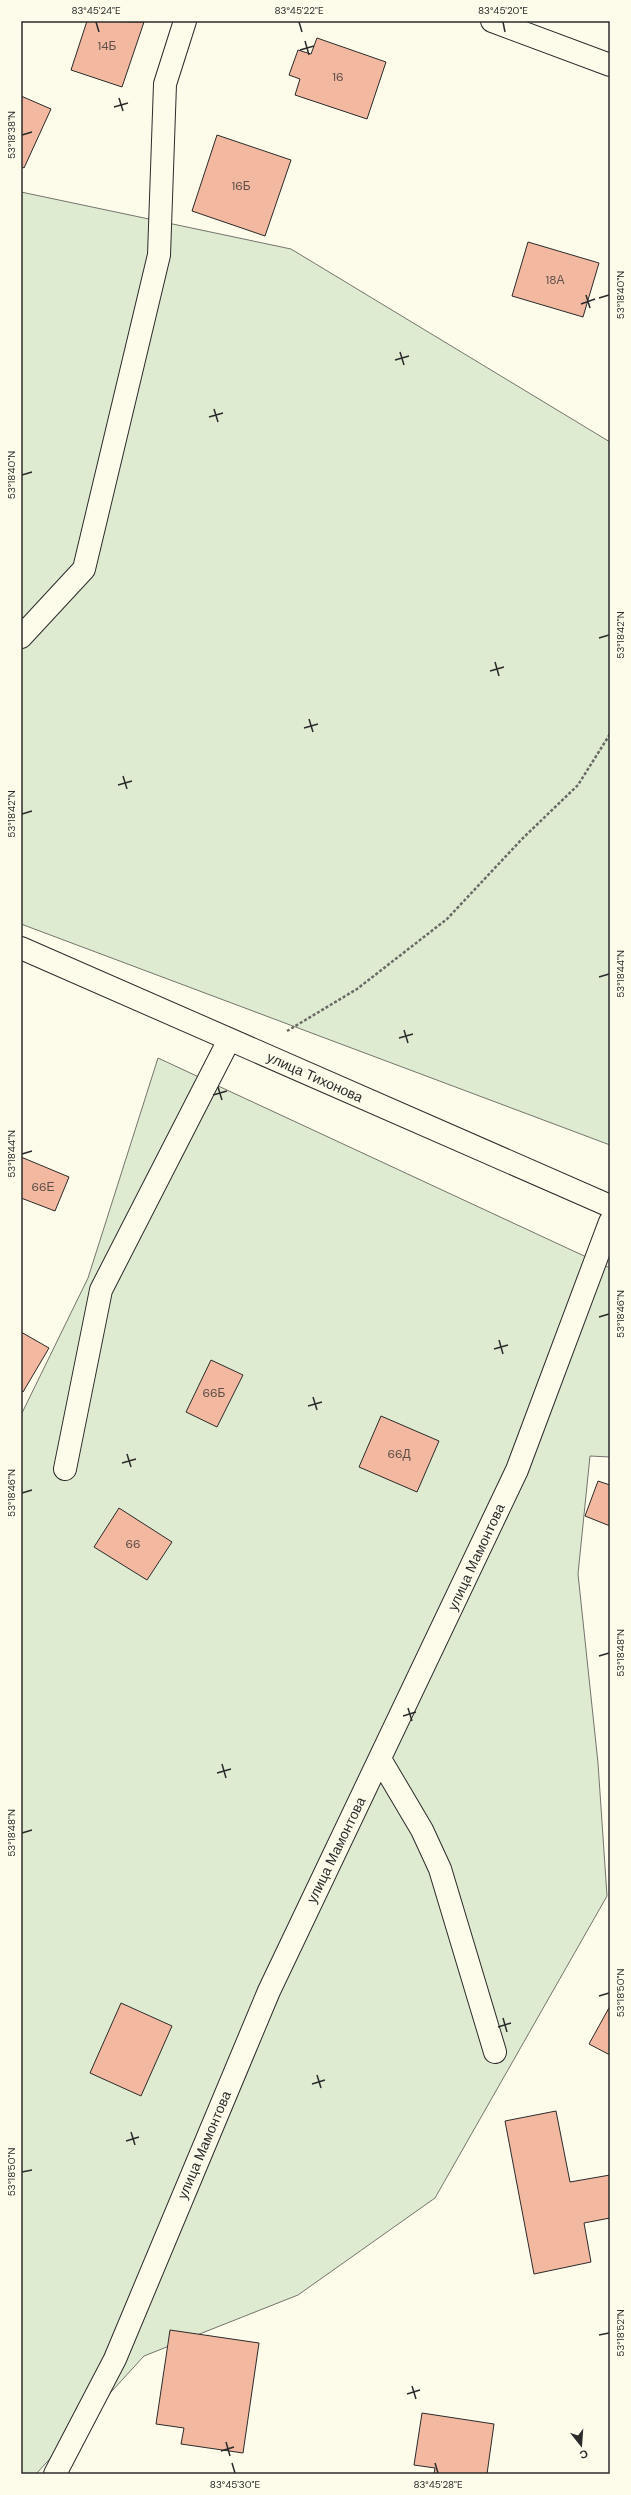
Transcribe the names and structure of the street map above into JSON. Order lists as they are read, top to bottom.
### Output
{
  "streets": {
    "street": ["улица Тихонова", "улица Мамонтова"]
  },
  "house_numbers": [
    "14Б",
    "16",
    "16Б",
    "18А",
    "66Е",
    "66Б",
    "66Д",
    "66"
  ],
  "north": "bottom",
  "coordinates": [
    "83°45'24\"E",
    "83°45'22\"E",
    "83°45'20\"E",
    "53°18'38\"N",
    "53°18'40\"N",
    "53°18'42\"N",
    "53°18'44\"N",
    "53°18'46\"N",
    "53°18'48\"N",
    "53°18'50\"N",
    "53°18'52\"N",
    "83°45'30\"E",
    "83°45'28\"E"
  ]
}
